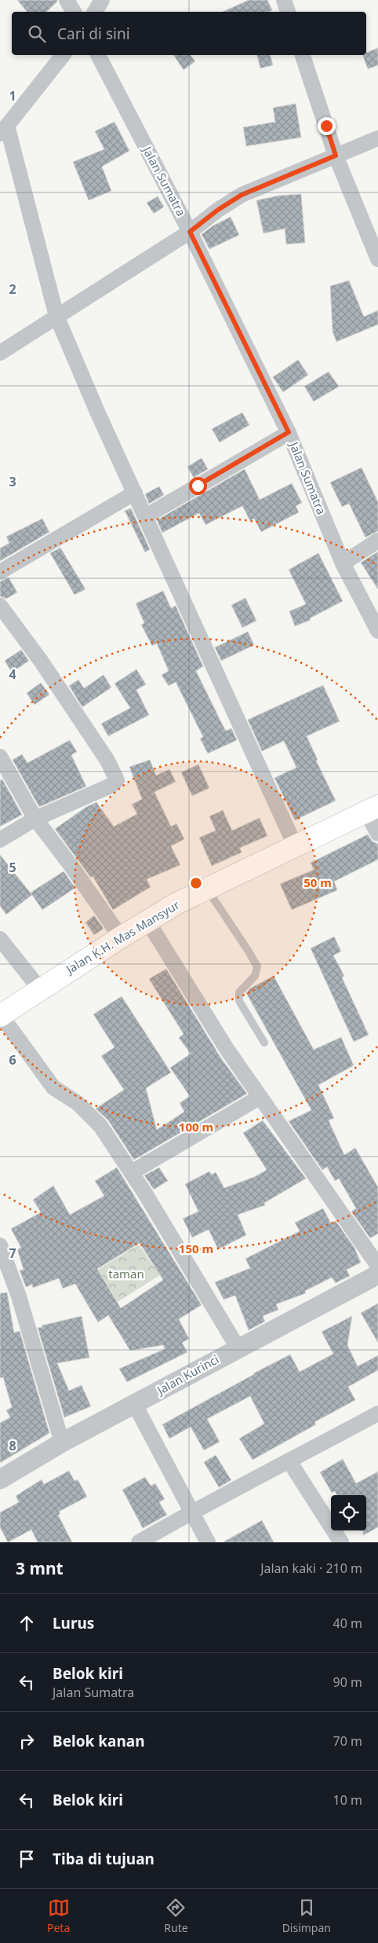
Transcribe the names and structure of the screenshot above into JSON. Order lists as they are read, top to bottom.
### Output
{
  "streets": {
    "highway": ["Jalan K.H. Mas Mansyur"],
    "street": ["Jalan Sumatra", "Jalan Kurinci"]
  },
  "parks": ["taman"],
  "page": {
    "search": "Cari di sini",
    "heading": ["3 mnt", "Jalan kaki · 210 m"],
    "list": [
      ["Lurus", "40 m"],
      ["Belok kiri", "Jalan Sumatra", "90 m"],
      ["Belok kanan", "70 m"],
      ["Belok kiri", "10 m"],
      "Tiba di tujuan"
    ],
    "nav": ["Peta", "Rute", "Disimpan"]
  },
  "grid": {
    "rows": [
      "1",
      "2",
      "3",
      "4",
      "5",
      "6",
      "7",
      "8"
    ]
  },
  "rings": ["50 m", "100 m", "150 m"]
}
